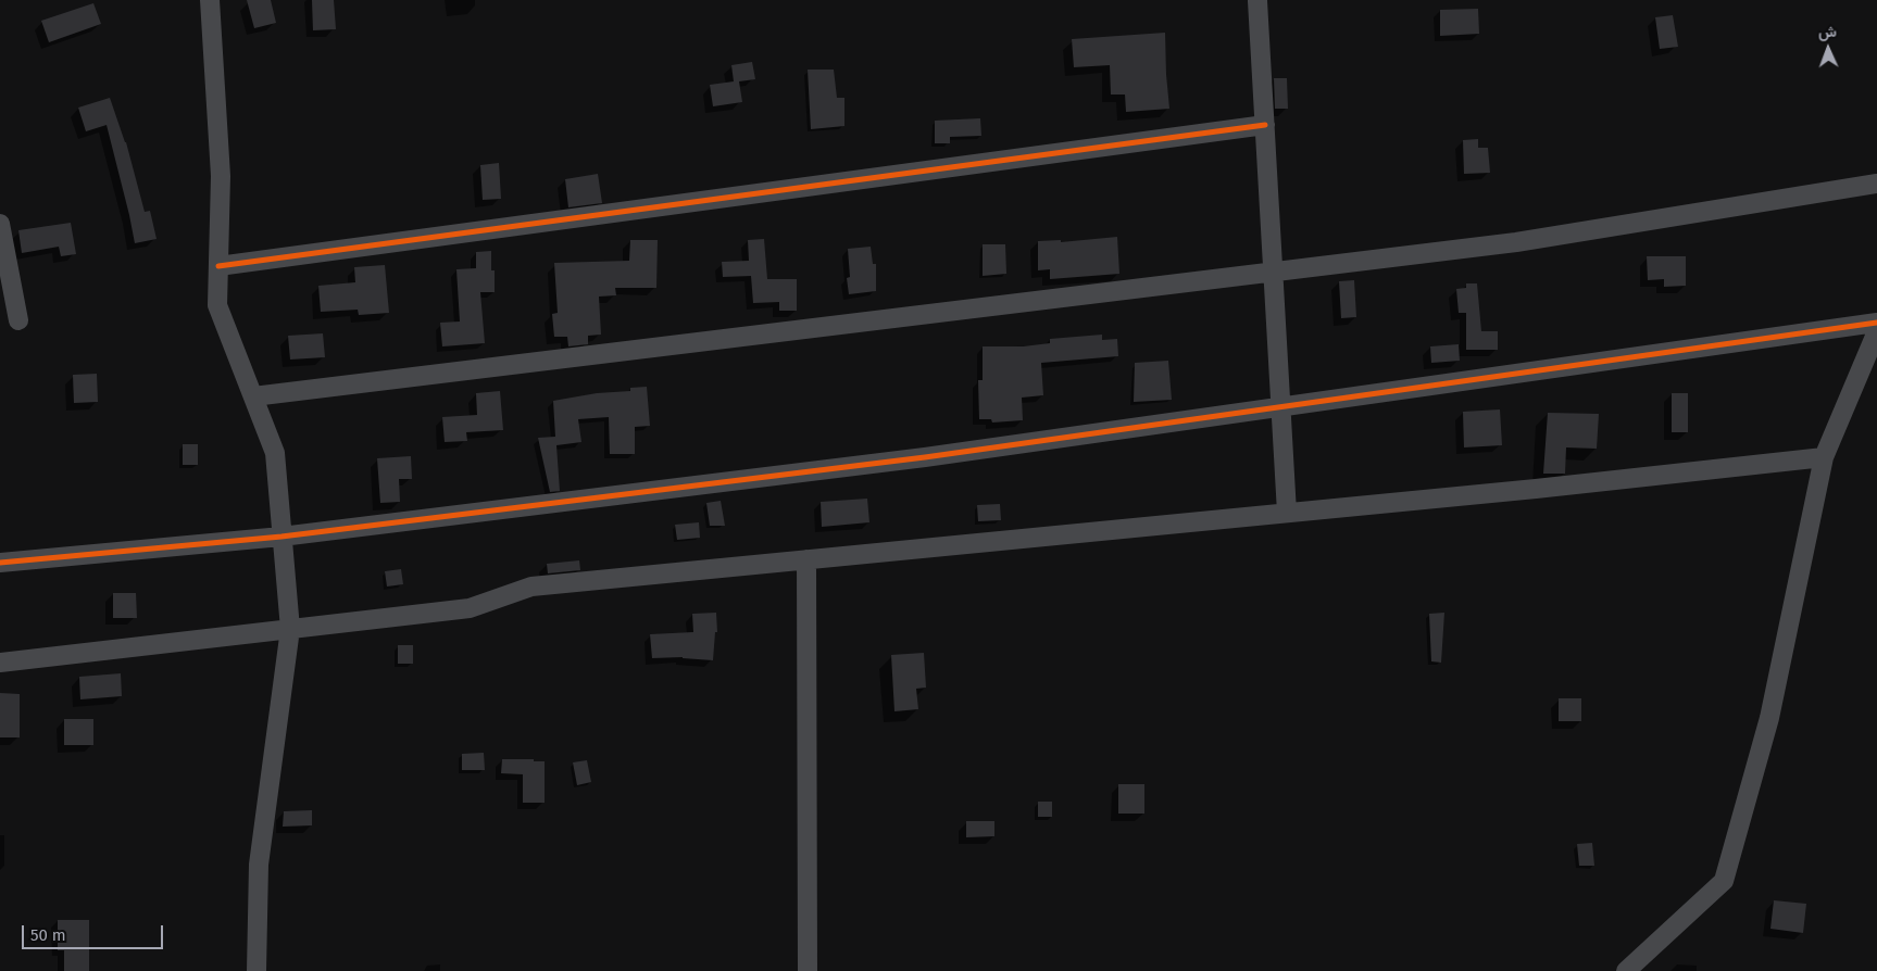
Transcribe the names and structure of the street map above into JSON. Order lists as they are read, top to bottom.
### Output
{
  "scale_bar": "50 m",
  "north": "top"
}
